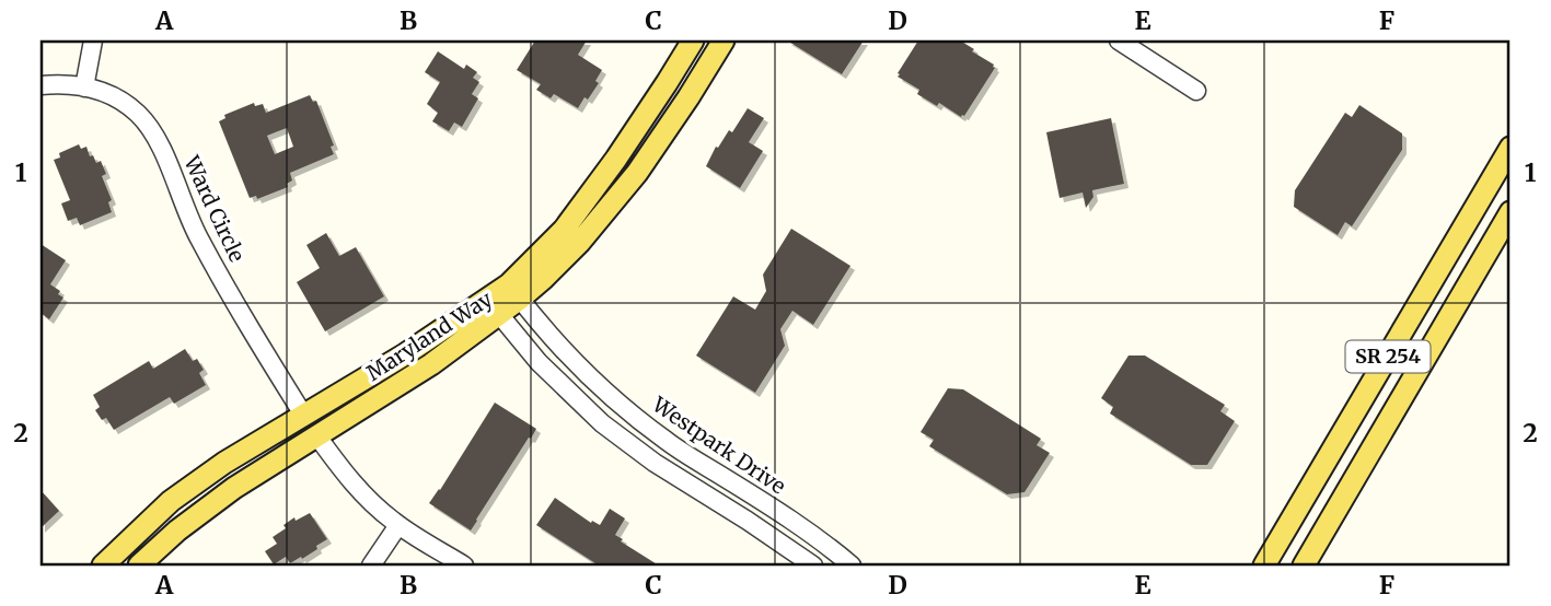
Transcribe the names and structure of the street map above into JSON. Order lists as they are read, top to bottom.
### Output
{
  "streets": {
    "main road": ["Maryland Way", "SR 254"],
    "street": ["Ward Circle", "Westpark Drive"]
  },
  "crossings": [
    ["Ward Circle", "Maryland Way"],
    ["Maryland Way", "Westpark Drive"]
  ],
  "grid": {
    "columns": [
      "A",
      "B",
      "C",
      "D",
      "E",
      "F"
    ],
    "rows": ["1", "2"]
  }
}
